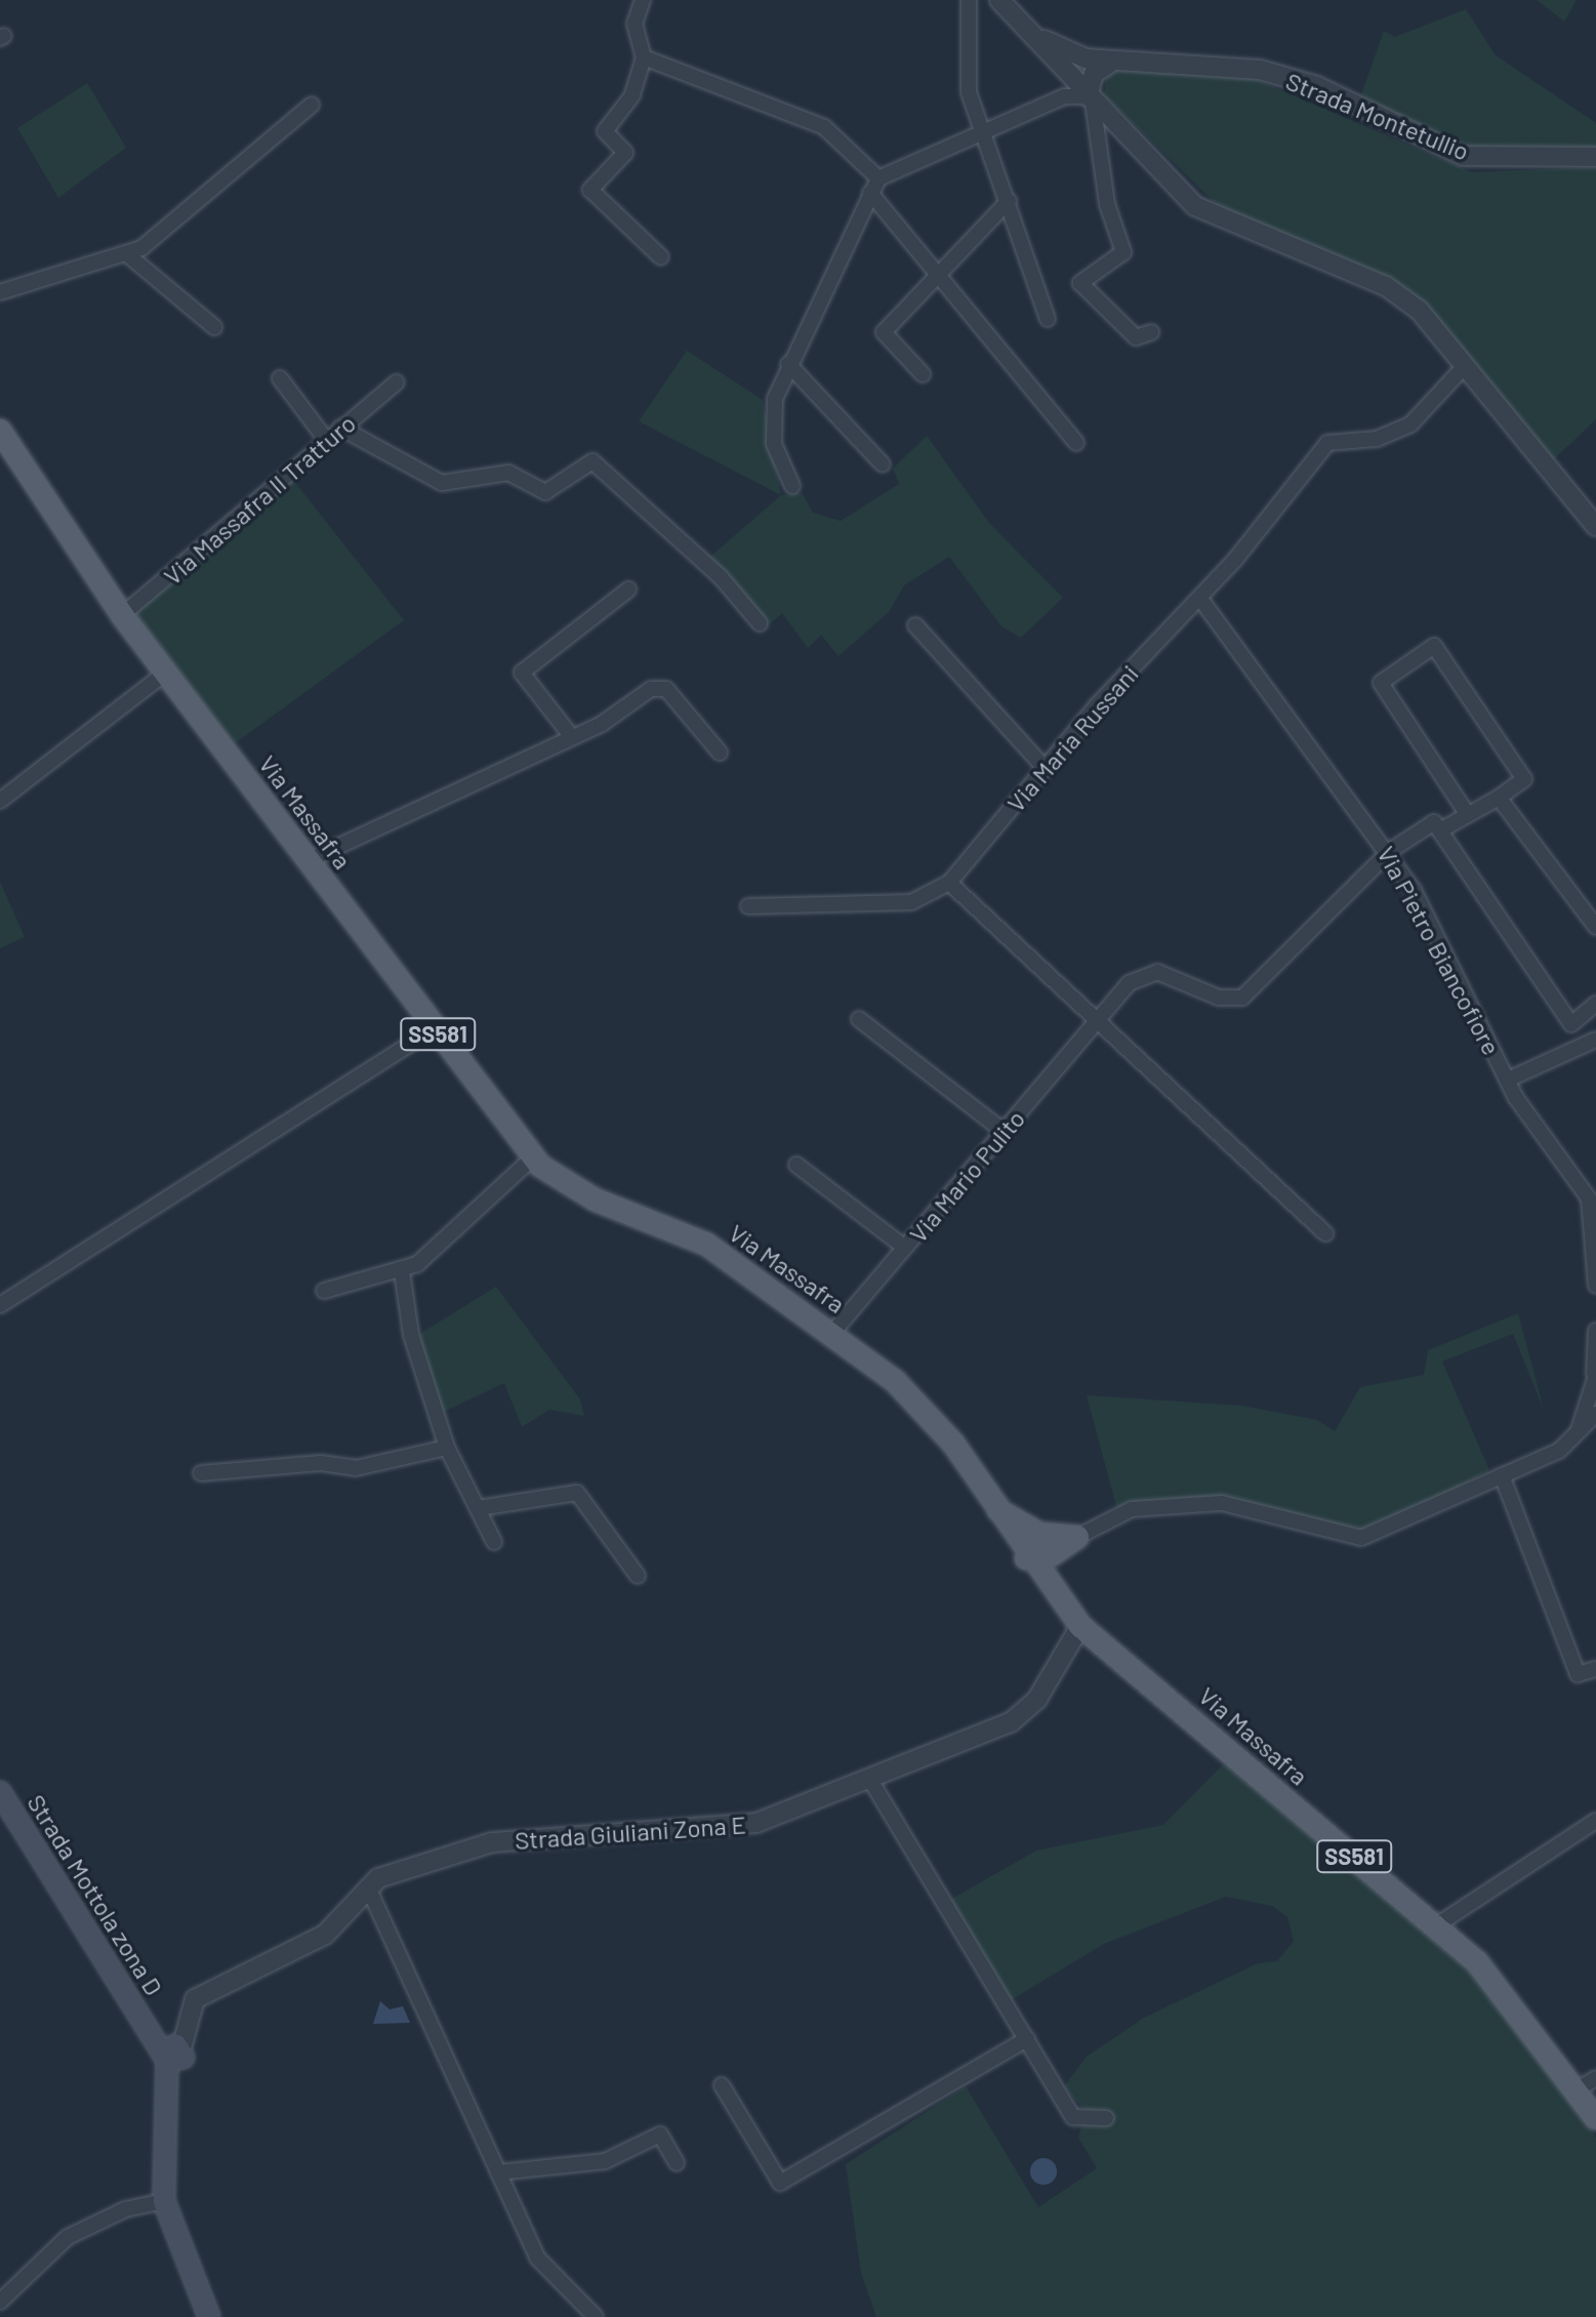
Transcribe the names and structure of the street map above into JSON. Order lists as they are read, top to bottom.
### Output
{
  "streets": {
    "main road": ["Via Massafra", "SS581", "Strada Mottola zona D"],
    "street": [
      "Strada Montetullio",
      "Via Massafra II Tratturo",
      "Via Maria Russani",
      "Via Pietro Biancofiore",
      "Via Mario Pulito",
      "Strada Giuliani Zona E"
    ]
  },
  "crossings": [
    ["Via Massafra II Tratturo", "Via Massafra"],
    ["Via Maria Russani", "Via Pietro Biancofiore"],
    ["Via Massafra", "Via Mario Pulito"],
    ["Via Massafra", "Strada Giuliani Zona E"],
    ["Via Pietro Biancofiore", "Via Mario Pulito"],
    ["Strada Giuliani Zona E", "Strada Mottola zona D"]
  ]
}
